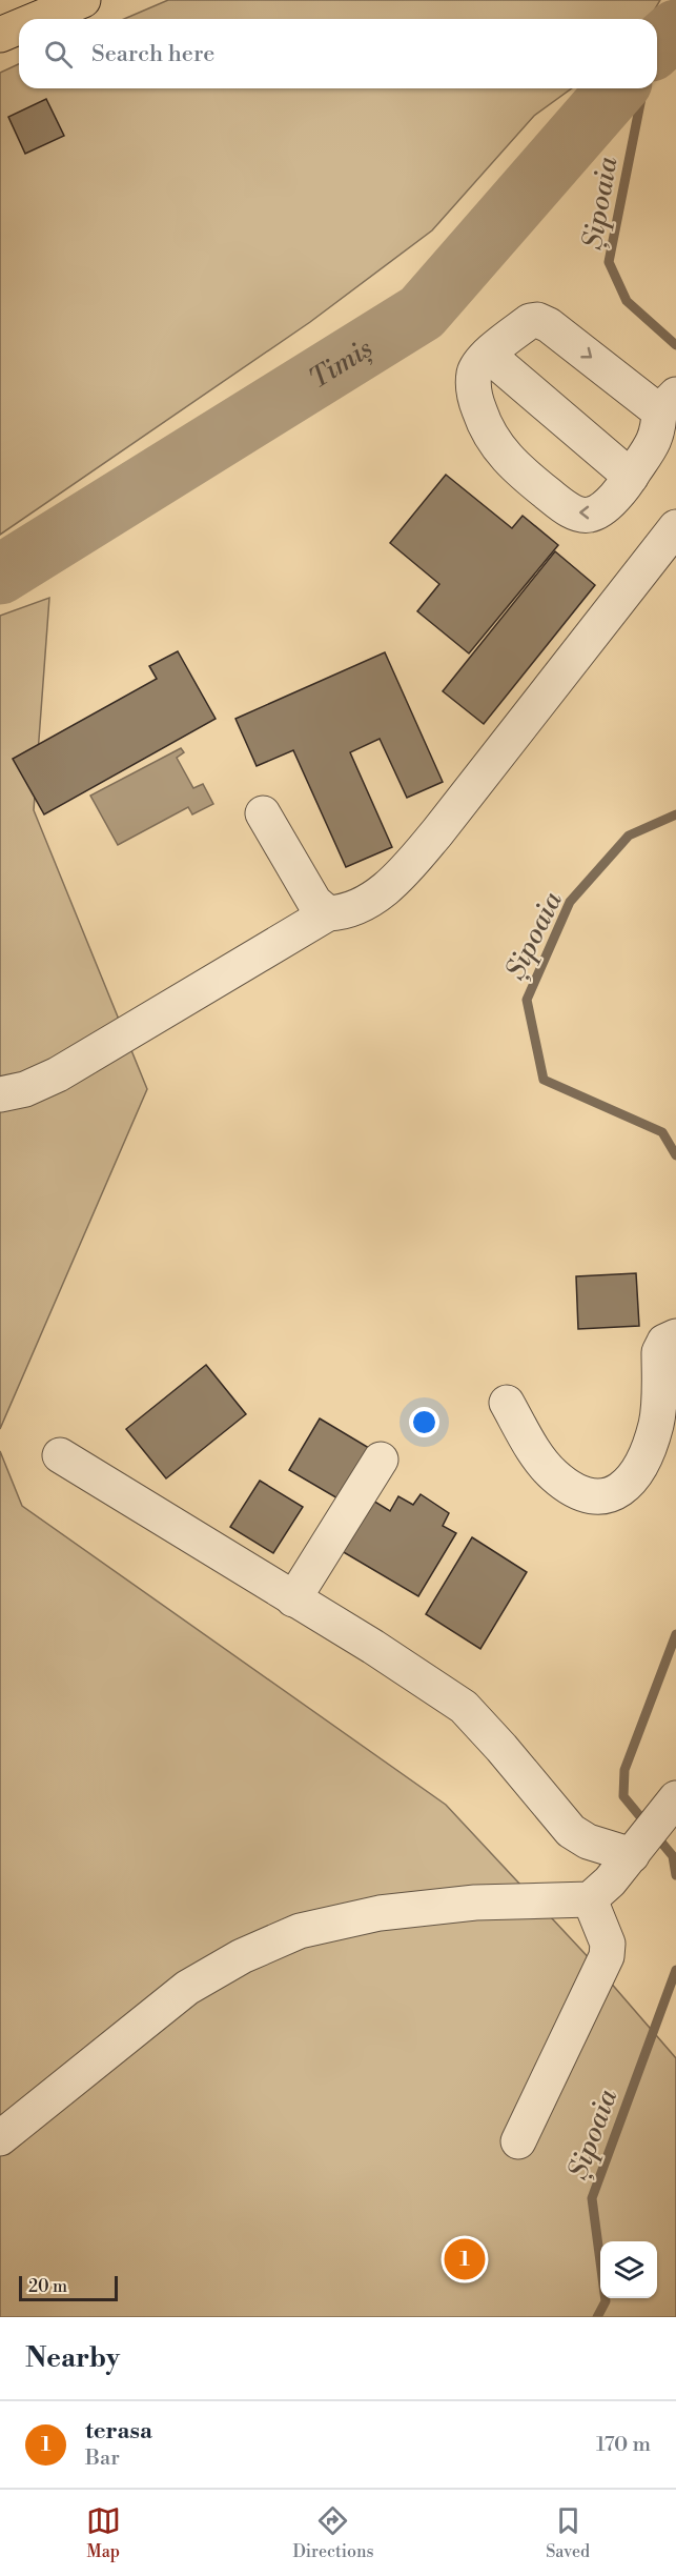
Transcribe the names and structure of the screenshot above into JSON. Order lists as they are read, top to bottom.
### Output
{
  "water": ["Șipoaia", "Timiș"],
  "scale_bar": "20 m",
  "page": {
    "search": "Search here",
    "pins": "1",
    "scale": "20 m",
    "heading": "Nearby",
    "list": [
      {
        "mark": "1",
        "name": "terasa",
        "note": "Bar",
        "value": "170 m"
      }
    ],
    "nav": ["Map", "Directions", "Saved"]
  }
}
